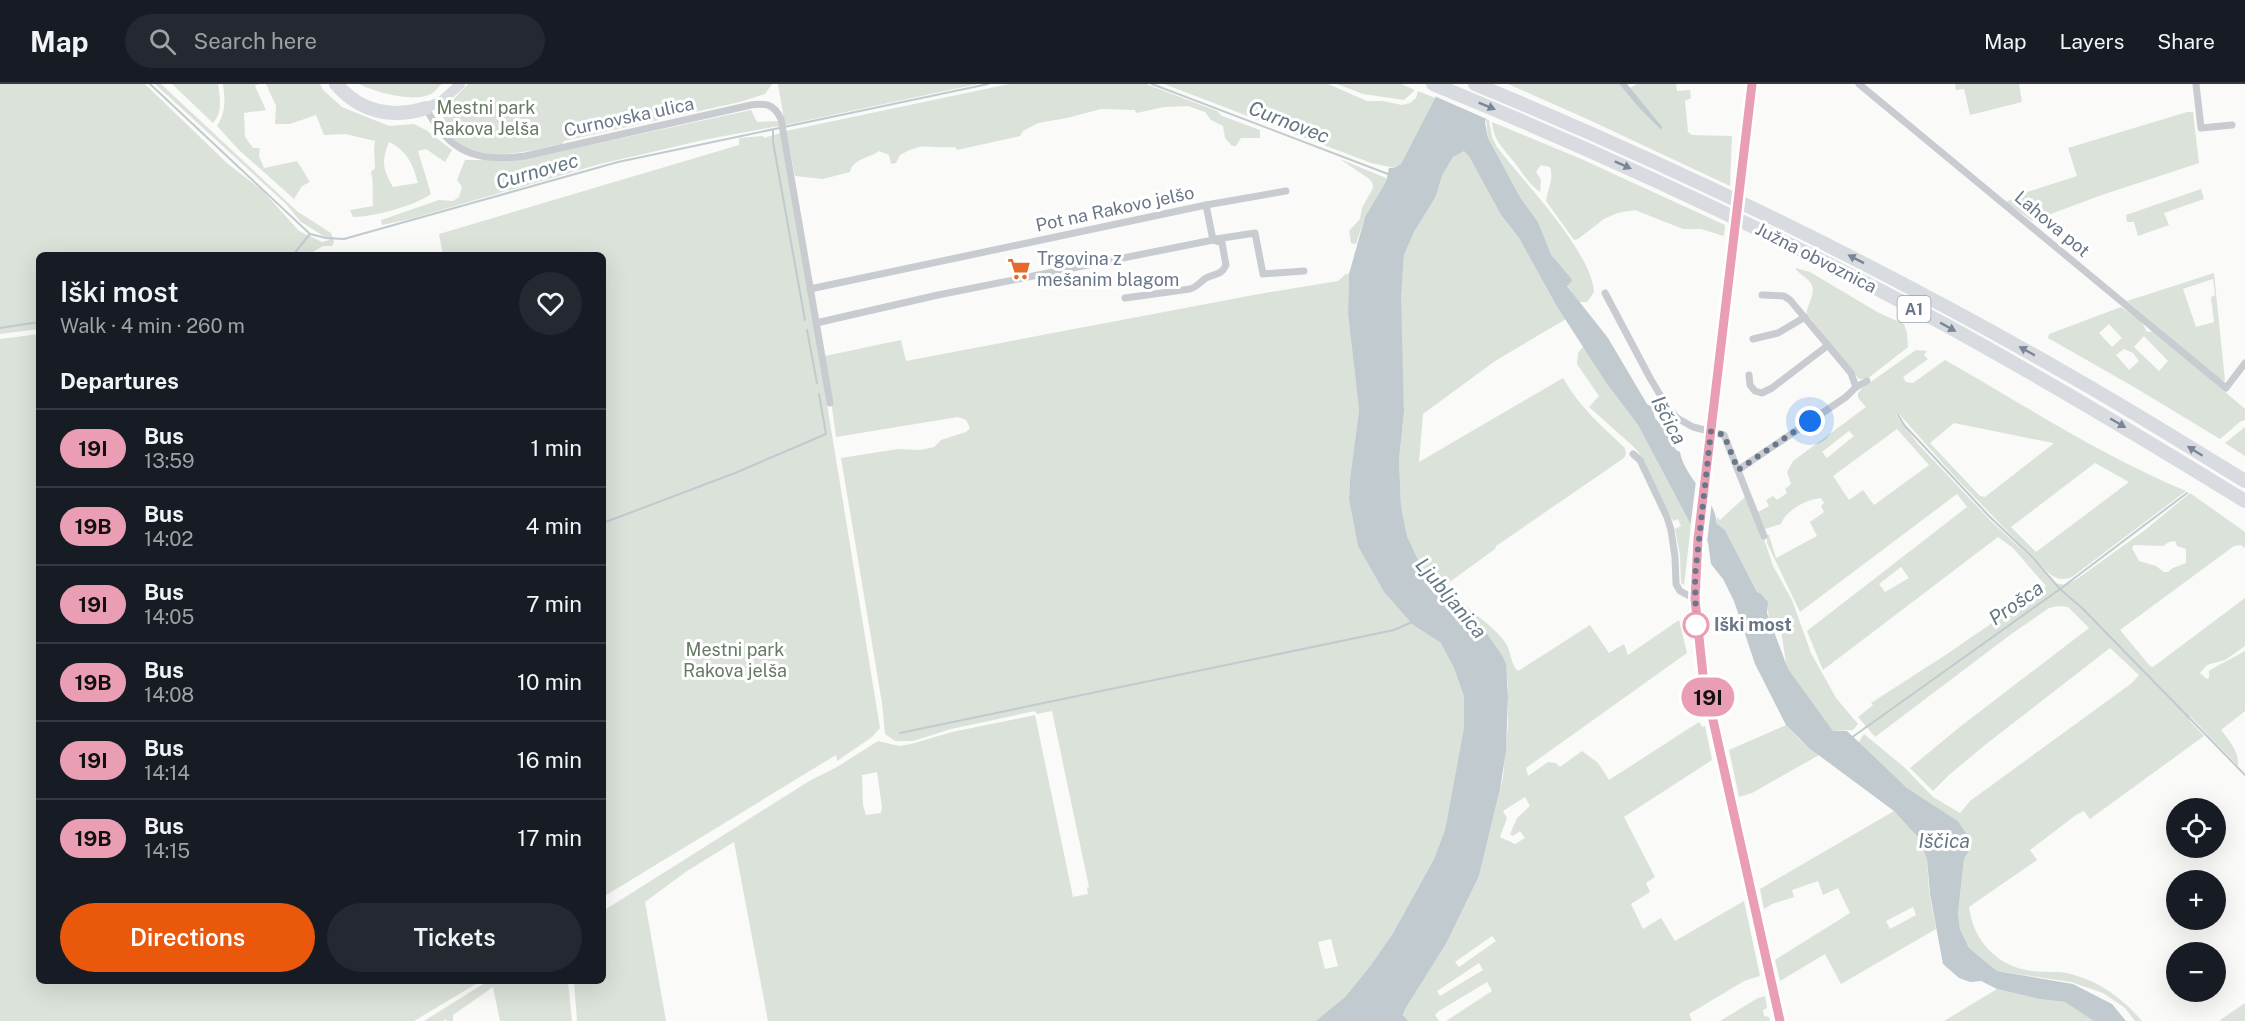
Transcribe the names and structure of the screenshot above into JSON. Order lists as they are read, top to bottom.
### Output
{
  "streets": {
    "highway": ["Južna obvoznica", "A1"],
    "street": ["Curnovska ulica", "Pot na Rakovo jelšo", "Lahova pot"]
  },
  "crossings": [
    ["Curnovska ulica", "Pot na Rakovo jelšo"]
  ],
  "water": [
    "Curnovec",
    "Iščica",
    "Ljubljanica",
    "Prošca"
  ],
  "parks": ["Mestni park Rakova Jelša", "Mestni park Rakova jelša"],
  "places": {
    "supermarket": ["Trgovina z mešanim blagom"],
    "other": ["Iški most"]
  },
  "lines": ["bus line 19I"],
  "page": {
    "header": "Map",
    "search": "Search here",
    "nav": ["Map", "Layers", "Share"],
    "on_map": "19I",
    "heading": [
      ["Iški most", "Walk · 4 min · 260 m"],
      "Departures"
    ],
    "list": [
      {
        "mark": "19I",
        "name": "Bus",
        "note": "13:59",
        "value": "1 min"
      },
      {
        "mark": "19B",
        "name": "Bus",
        "note": "14:02",
        "value": "4 min"
      },
      {
        "mark": "19I",
        "name": "Bus",
        "note": "14:05",
        "value": "7 min"
      },
      {
        "mark": "19B",
        "name": "Bus",
        "note": "14:08",
        "value": "10 min"
      },
      {
        "mark": "19I",
        "name": "Bus",
        "note": "14:14",
        "value": "16 min"
      },
      {
        "mark": "19B",
        "name": "Bus",
        "note": "14:15",
        "value": "17 min"
      }
    ],
    "map_buttons": ["+", "−"],
    "buttons": ["Directions", "Tickets"]
  }
}
